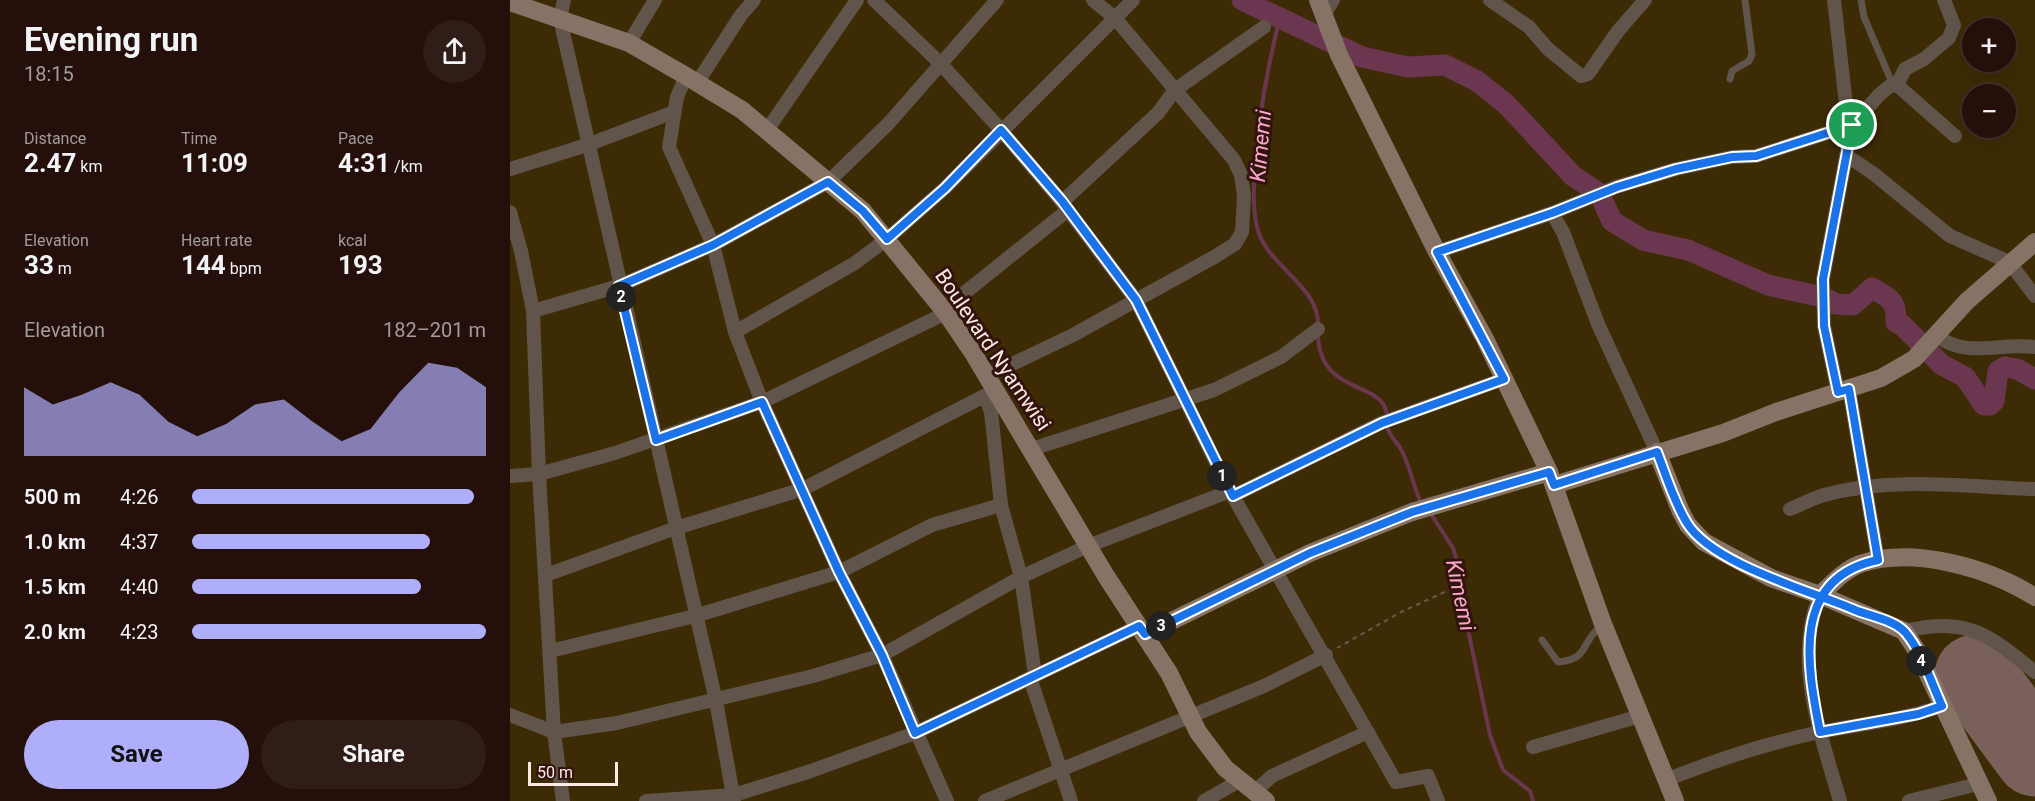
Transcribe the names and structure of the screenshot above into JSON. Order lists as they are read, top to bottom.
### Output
{
  "streets": {
    "street": ["Boulevard Nyamwisi"]
  },
  "water": ["Kimemi"],
  "scale_bar": "50 m",
  "page": {
    "heading": ["Evening run", "18:15"],
    "map_buttons": ["+", "−"],
    "stats": [
      ["Distance", "2.47 km"],
      ["Time", "11:09"],
      ["Pace", "4:31 /km"],
      ["Elevation", "33 m"],
      ["Heart rate", "144 bpm"],
      ["kcal", "193"]
    ],
    "pins": [
      "2",
      "1",
      "3",
      "4"
    ],
    "chart": ["Elevation", "182–201 m"],
    "list": [
      {
        "name": "500 m",
        "note": "4:26"
      },
      {
        "name": "1.0 km",
        "note": "4:37"
      },
      {
        "name": "1.5 km",
        "note": "4:40"
      },
      {
        "name": "2.0 km",
        "note": "4:23"
      }
    ],
    "buttons": ["Save", "Share"],
    "scale": "50 m"
  }
}
